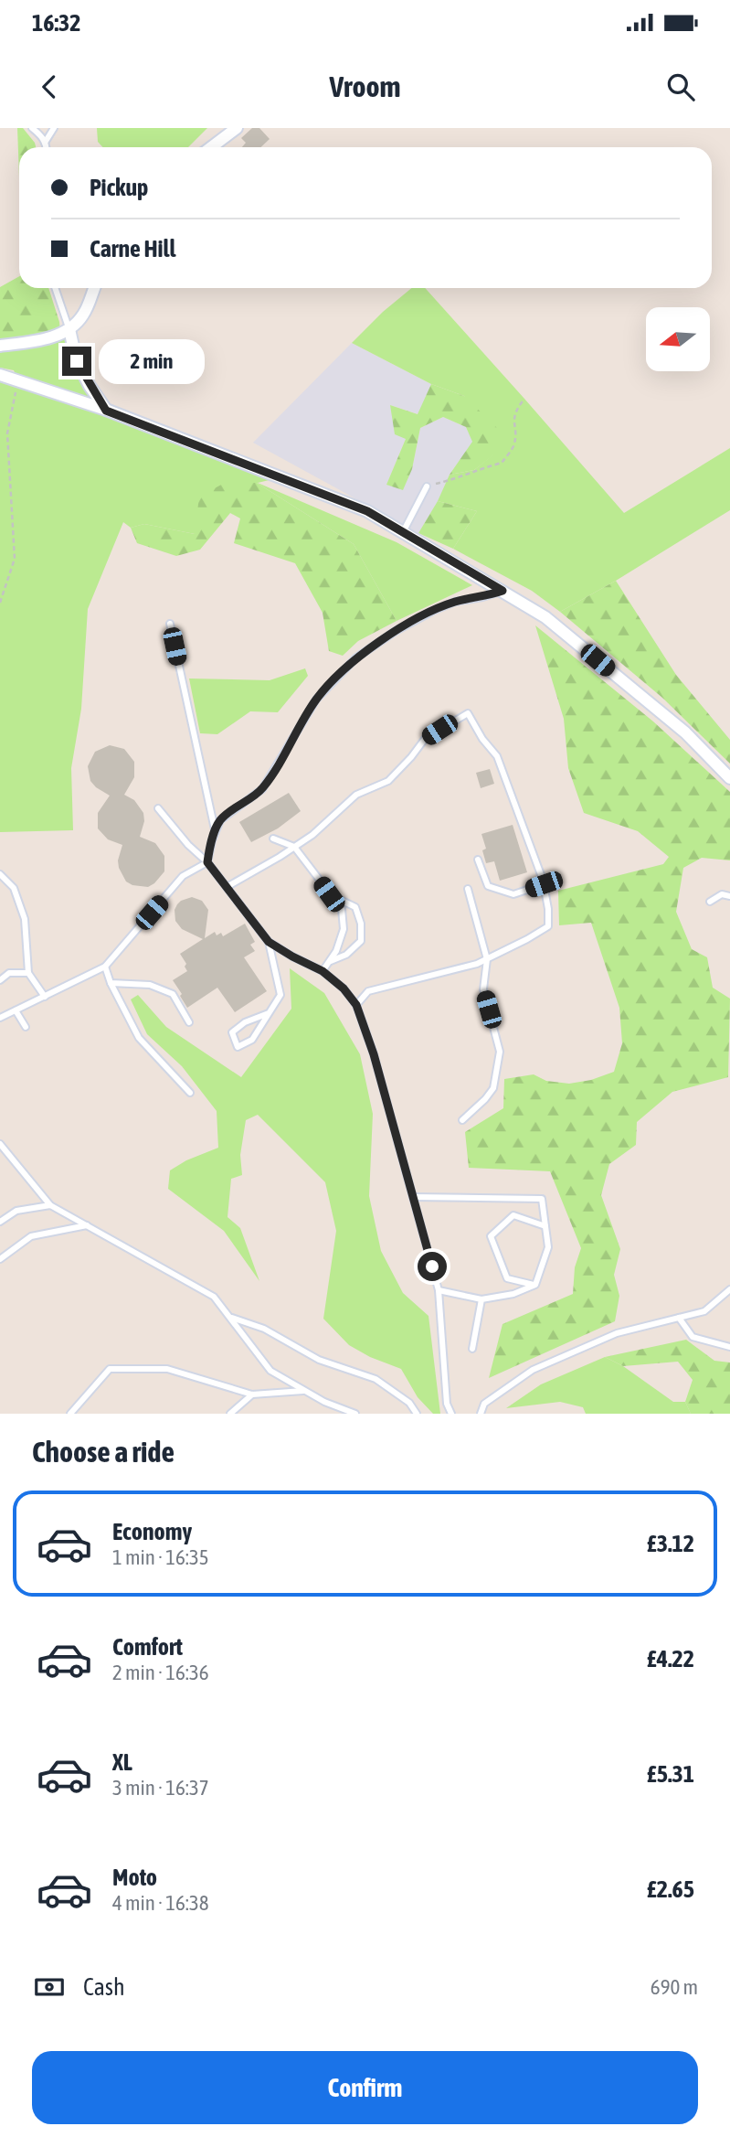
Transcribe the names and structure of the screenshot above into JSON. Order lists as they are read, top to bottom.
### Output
{
  "north": "left",
  "page": {
    "status": "16:32",
    "header": "Vroom",
    "banner": ["Pickup", "Carne Hill"],
    "bubble": "2 min",
    "heading": "Choose a ride",
    "list": [
      {
        "name": "Economy",
        "note": "1 min · 16:35",
        "value": "£3.12"
      },
      {
        "name": "Comfort",
        "note": "2 min · 16:36",
        "value": "£4.22"
      },
      {
        "name": "XL",
        "note": "3 min · 16:37",
        "value": "£5.31"
      },
      {
        "name": "Moto",
        "note": "4 min · 16:38",
        "value": "£2.65"
      }
    ],
    "pay": ["Cash", "690 m"],
    "buttons": "Confirm"
  }
}
